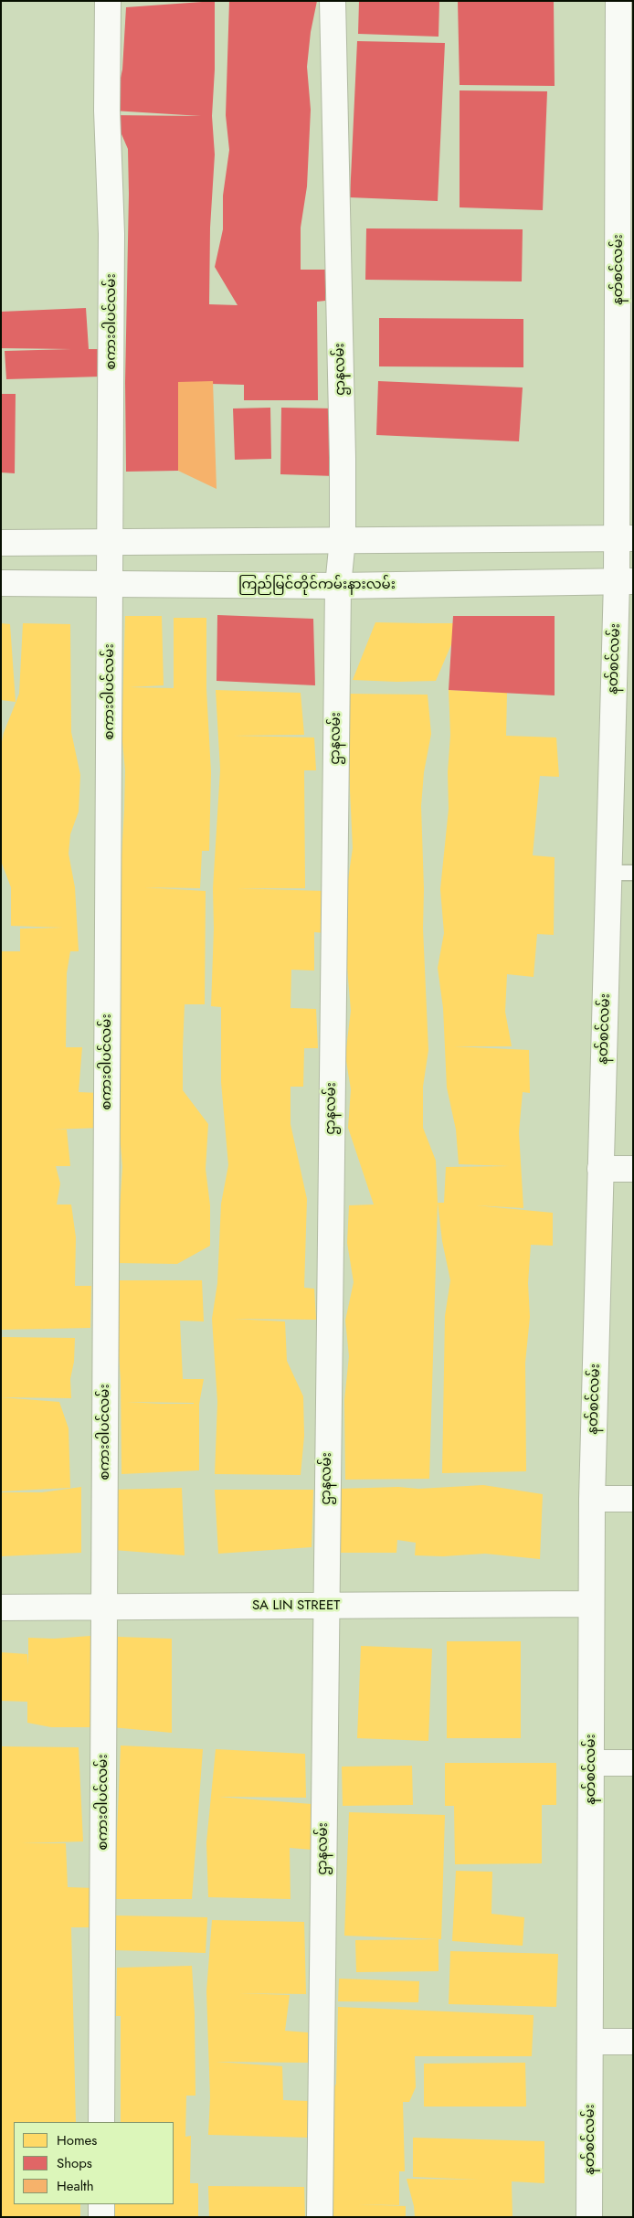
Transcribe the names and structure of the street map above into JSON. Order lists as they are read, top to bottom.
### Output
{
  "streets": {
    "street": [
      "နတ်စင်လမ်း",
      "စကားဝါပင်လမ်း",
      "ဌာနလမ်း",
      "ကြည်မြင်တိုင်ကမ်းနားလမ်း",
      "SA LIN STREET"
    ]
  },
  "crossings": [
    ["နတ်စင်လမ်း", "ကြည်မြင်တိုင်ကမ်းနားလမ်း"],
    ["နတ်စင်လမ်း", "SA LIN STREET"],
    ["စကားဝါပင်လမ်း", "ကြည်မြင်တိုင်ကမ်းနားလမ်း"],
    ["စကားဝါပင်လမ်း", "SA LIN STREET"],
    ["ဌာနလမ်း", "ကြည်မြင်တိုင်ကမ်းနားလမ်း"],
    ["ဌာနလမ်း", "SA LIN STREET"]
  ],
  "legend": ["Homes", "Shops", "Health"]
}
